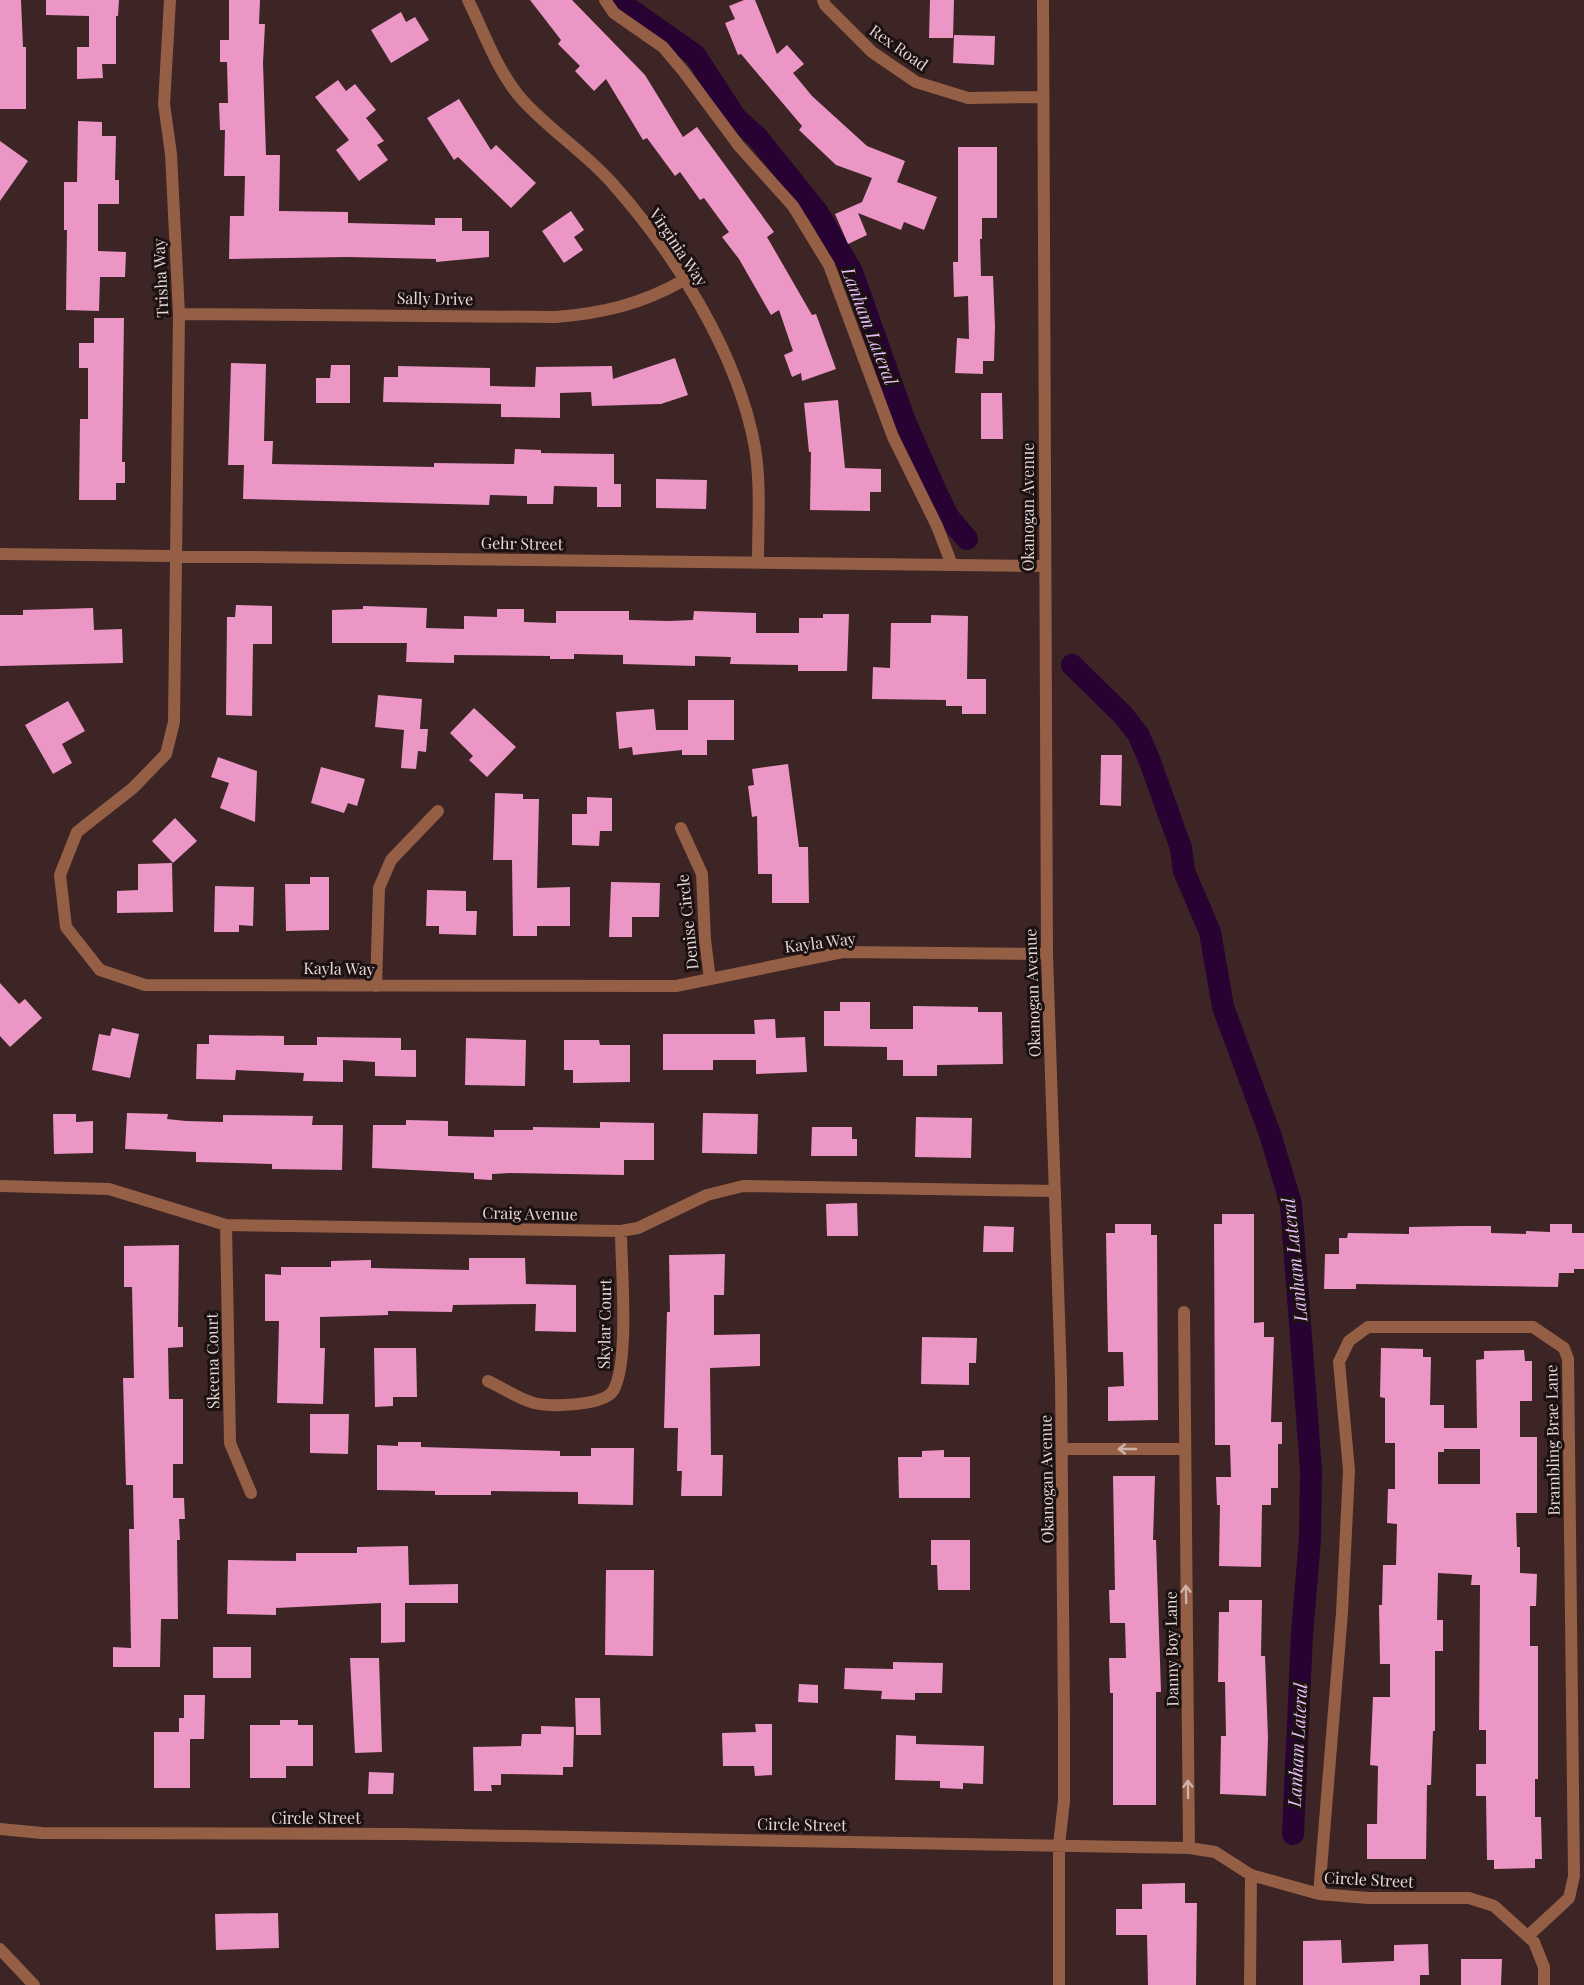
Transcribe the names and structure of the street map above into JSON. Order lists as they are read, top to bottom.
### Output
{
  "streets": {
    "street": [
      "Rex Road",
      "Virginia Way",
      "Trisha Way",
      "Sally Drive",
      "Okanogan Avenue",
      "Gehr Street",
      "Denise Circle",
      "Kayla Way",
      "Craig Avenue",
      "Skylar Court",
      "Skeena Court",
      "Brambling Brae Lane",
      "Danny Boy Lane",
      "Circle Street"
    ]
  },
  "crossings": [
    ["Rex Road", "Okanogan Avenue"],
    ["Virginia Way", "Sally Drive"],
    ["Virginia Way", "Gehr Street"],
    ["Trisha Way", "Sally Drive"],
    ["Trisha Way", "Gehr Street"],
    ["Trisha Way", "Kayla Way"],
    ["Okanogan Avenue", "Gehr Street"],
    ["Okanogan Avenue", "Kayla Way"],
    ["Okanogan Avenue", "Craig Avenue"],
    ["Okanogan Avenue", "Circle Street"],
    ["Gehr Street", "Kayla Way"],
    ["Denise Circle", "Kayla Way"],
    ["Craig Avenue", "Skylar Court"],
    ["Craig Avenue", "Skeena Court"],
    ["Brambling Brae Lane", "Circle Street"],
    ["Danny Boy Lane", "Circle Street"]
  ],
  "one_way": ["Danny Boy Lane"],
  "water": ["Lanham Lateral"]
}
